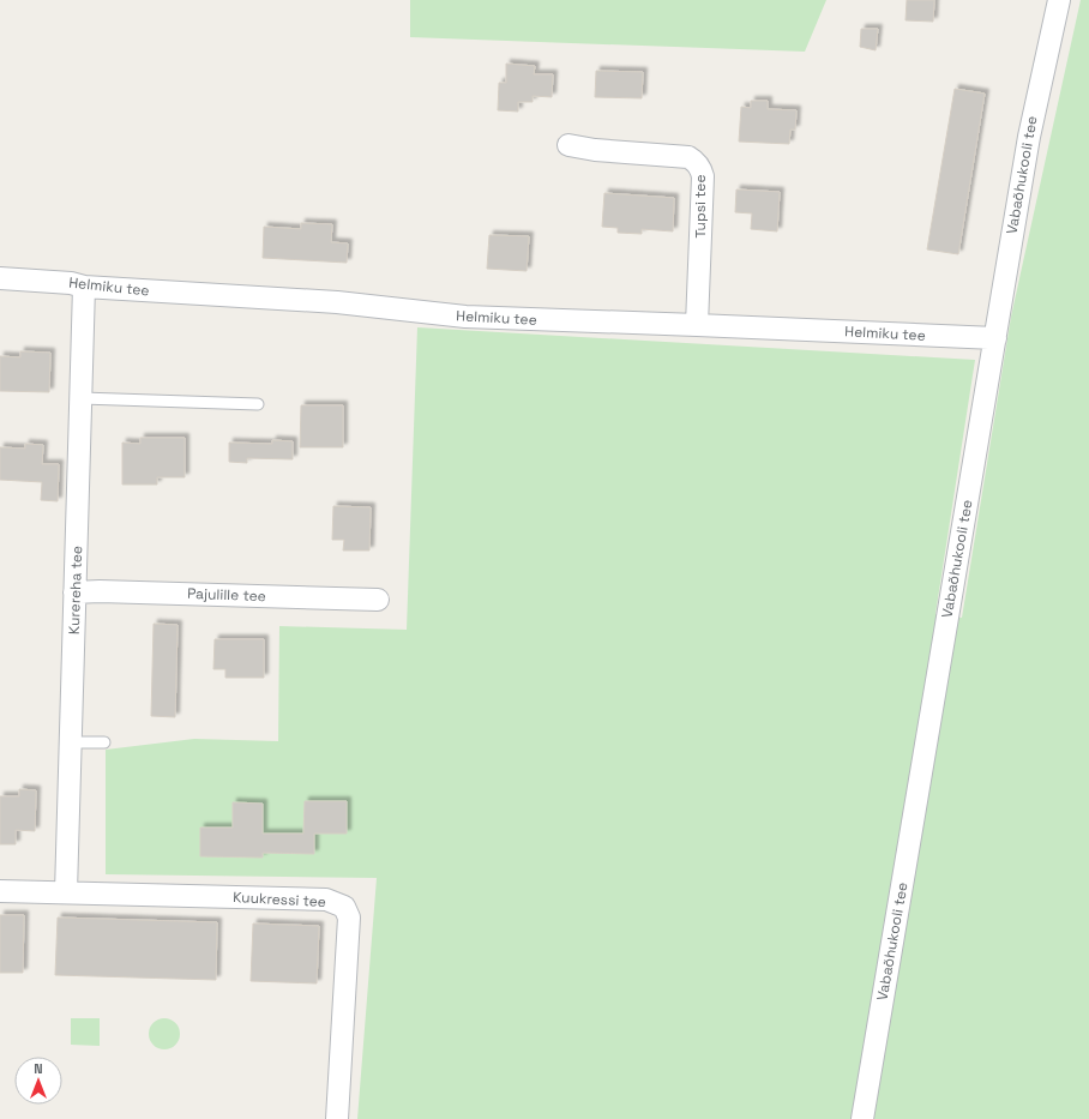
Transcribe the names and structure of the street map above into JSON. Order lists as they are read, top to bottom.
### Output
{
  "streets": {
    "street": [
      "Vabaõhukooli tee",
      "Tupsi tee",
      "Helmiku tee",
      "Kurereha tee",
      "Pajulille tee",
      "Kuukressi tee"
    ]
  },
  "crossings": [
    ["Vabaõhukooli tee", "Helmiku tee"],
    ["Tupsi tee", "Helmiku tee"],
    ["Helmiku tee", "Kurereha tee"],
    ["Kurereha tee", "Pajulille tee"],
    ["Kurereha tee", "Kuukressi tee"]
  ],
  "north": "top"
}
